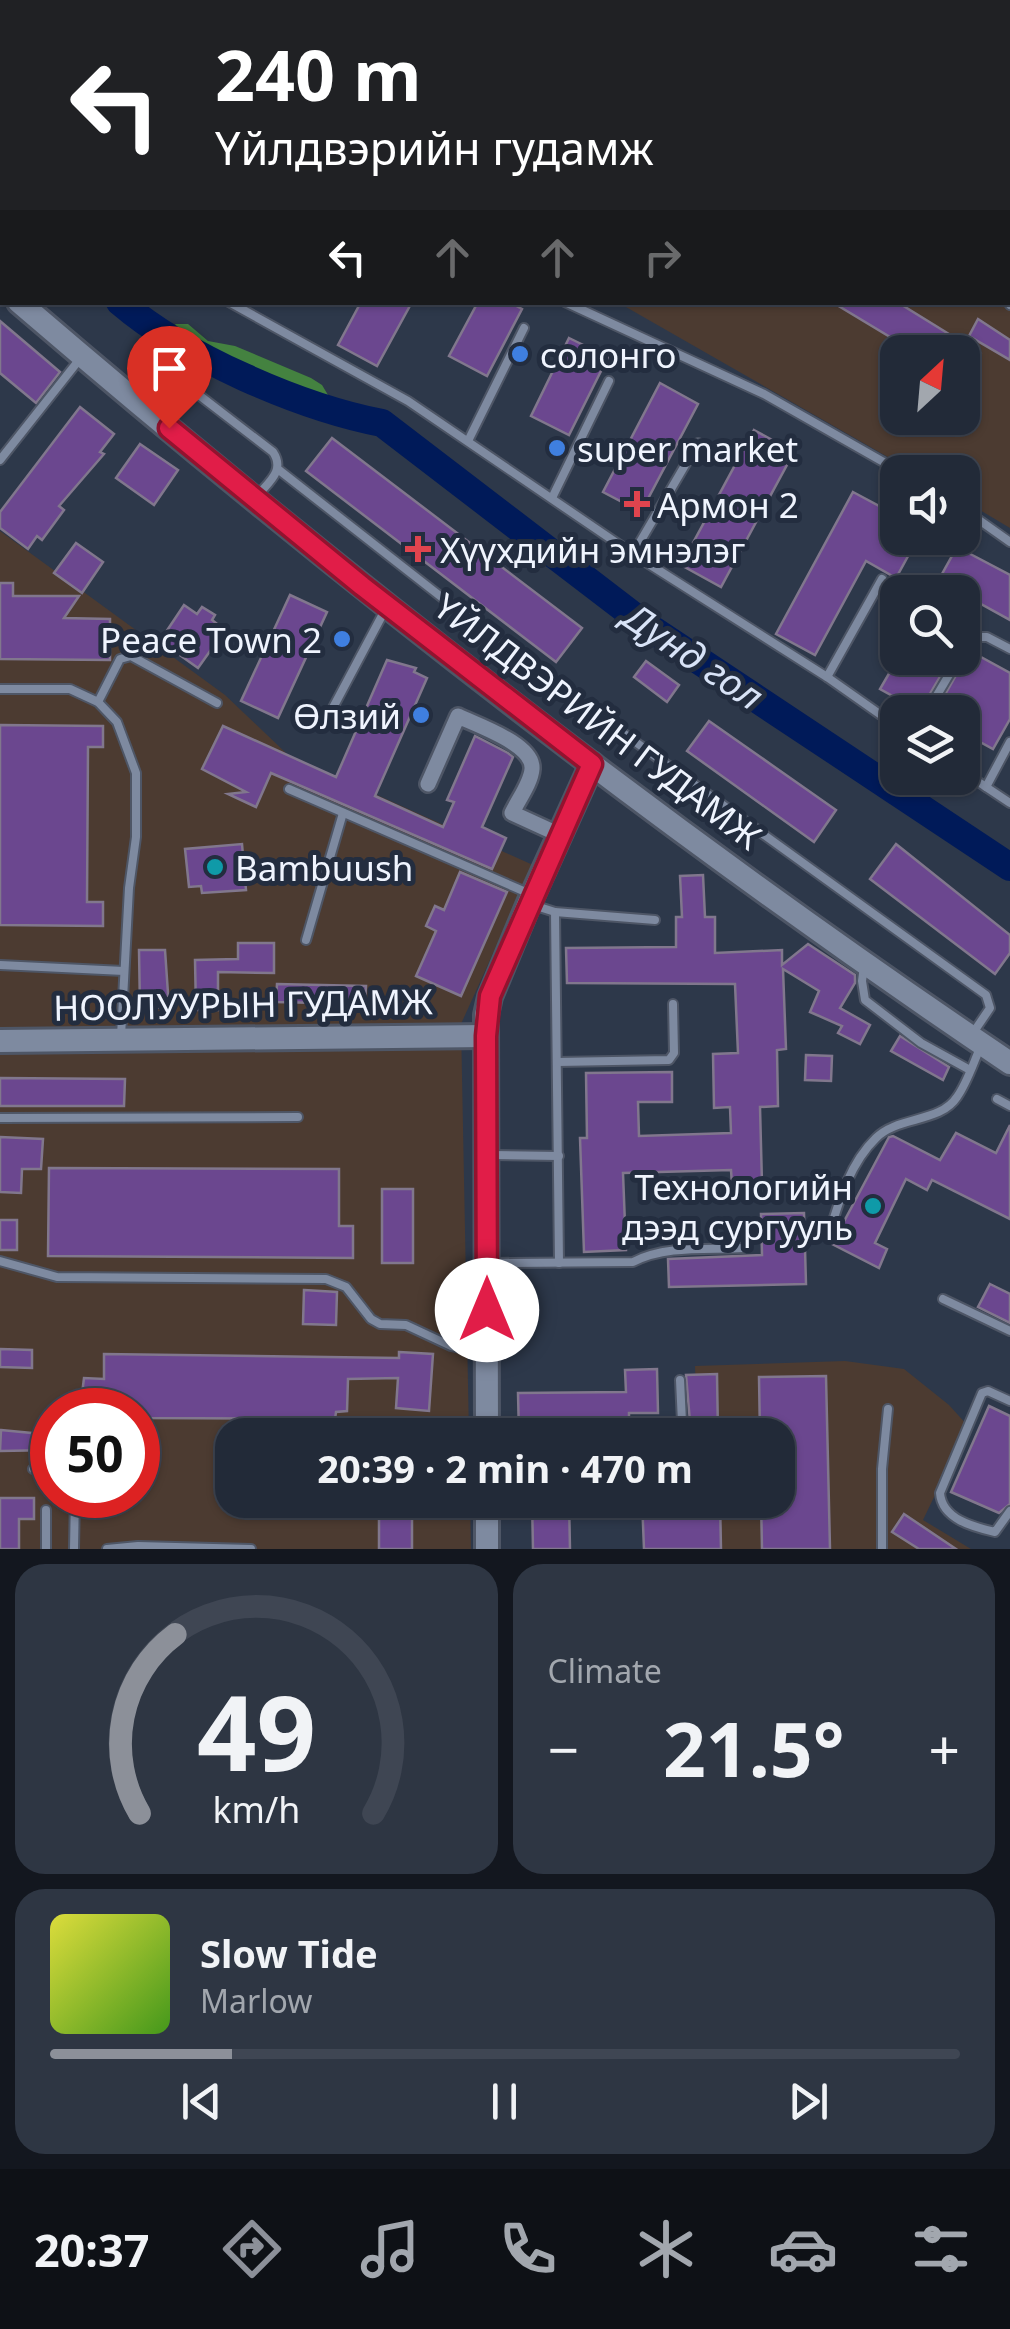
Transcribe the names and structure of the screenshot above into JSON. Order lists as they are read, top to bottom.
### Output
{
  "streets": {
    "main road": ["YЙЛДВЭРИЙН ГУДАМЖ", "НООЛУУРЫН ГУДАМЖ"]
  },
  "water": ["Дунд гол"],
  "places": {
    "other": [
      "солонго",
      "super market",
      "Peace Town 2",
      "Өлзий",
      "Bambuush",
      "Технологийн дээд сургууль"
    ],
    "health": ["Армон 2", "Хүүхдийн эмнэлэг"]
  },
  "north": "top right",
  "page": {
    "turn": ["240 m", "Yйлдвэрийн гудамж"],
    "limit": "50",
    "trip": "20:39 · 2 min · 470 m",
    "tile": "Climate",
    "heat": ["−", "21.5°", "+"],
    "song": ["Slow Tide", "Marlow"],
    "tabs": "20:37",
    "gauge": ["49", "km/h"]
  }
}
